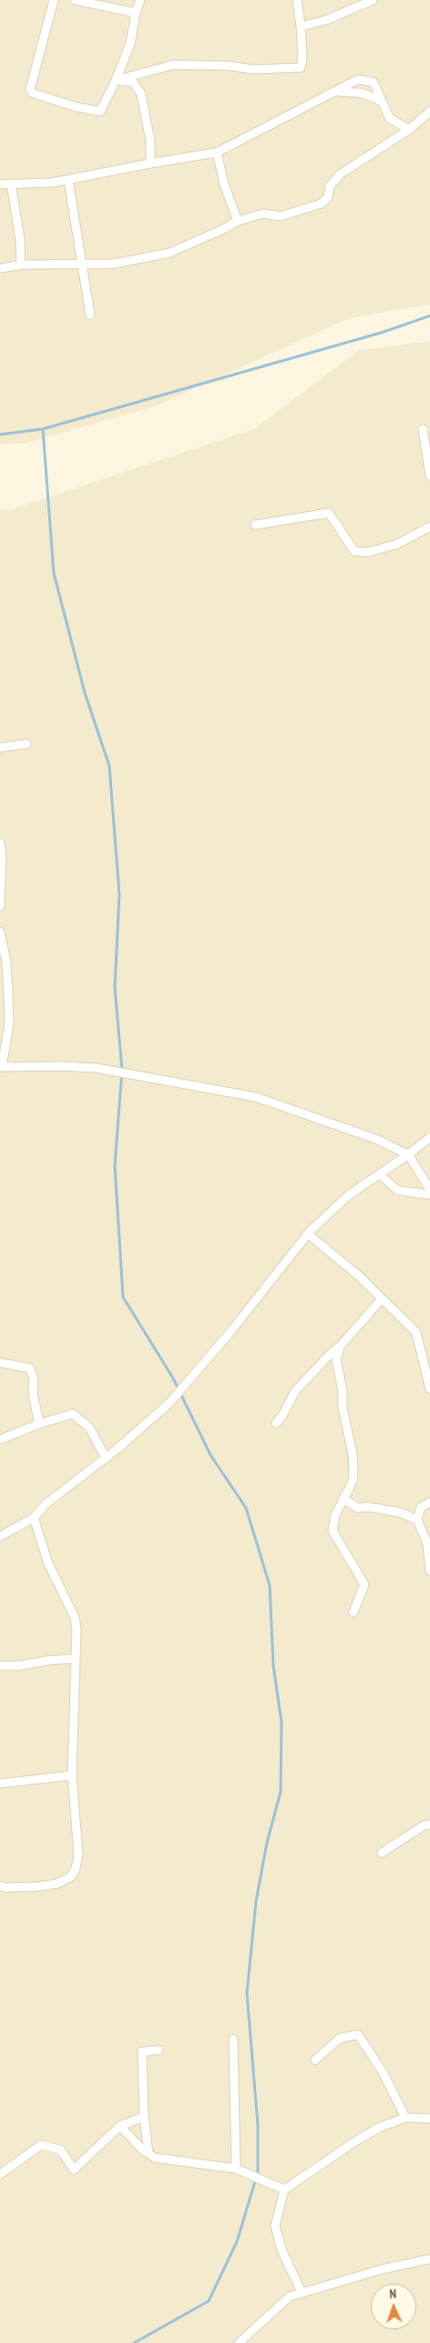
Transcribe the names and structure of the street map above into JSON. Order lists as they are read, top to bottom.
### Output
{
  "north": "top"
}
